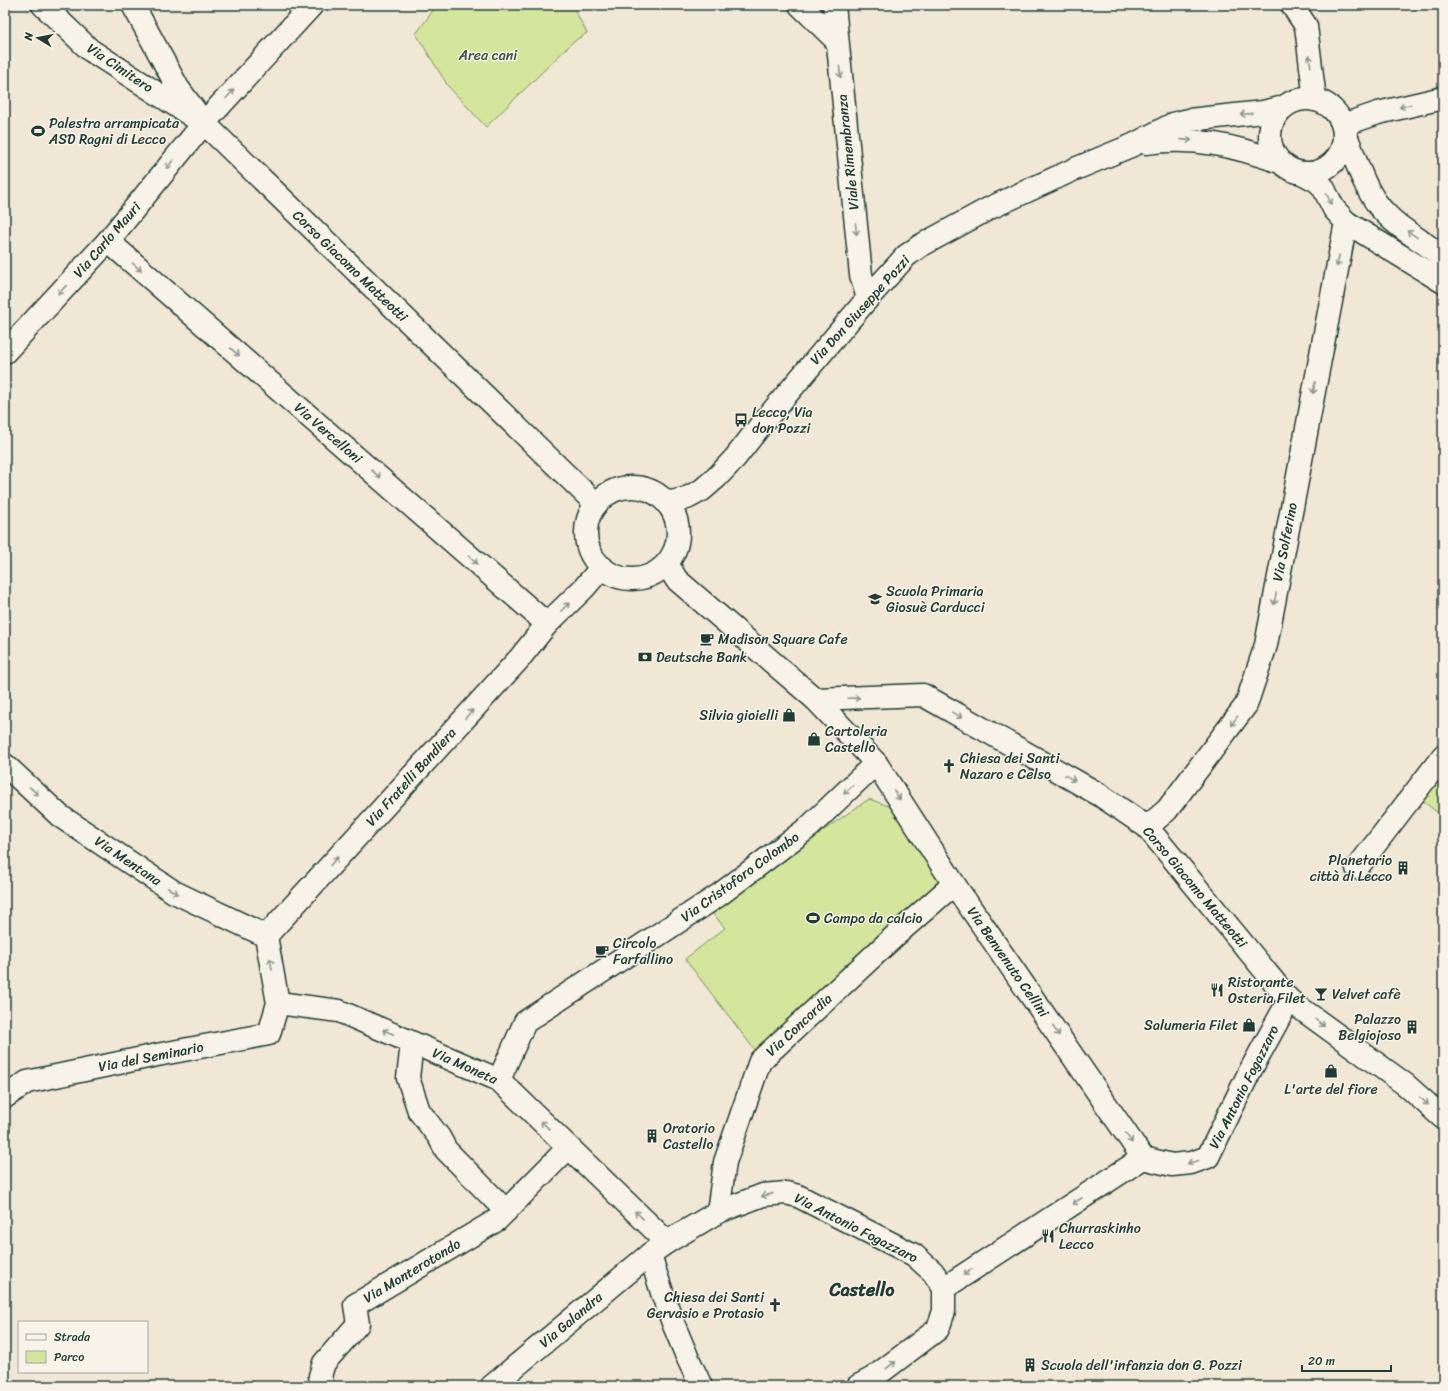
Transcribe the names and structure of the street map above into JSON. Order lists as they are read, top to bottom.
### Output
{
  "streets": {
    "street": [
      "Via Cimitero",
      "Viale Rimembranza",
      "Via Carlo Mauri",
      "Corso Giacomo Matteotti",
      "Via Don Giuseppe Pozzi",
      "Via Vercelloni",
      "Via Solferino",
      "Via Fratelli Bandiera",
      "Via Mentana",
      "Via Cristoforo Colombo",
      "Via Benvenuto Cellini",
      "Via Concordia",
      "Via del Seminario",
      "Via Moneta",
      "Via Antonio Fogazzaro",
      "Via Monterotondo",
      "Via Galandra"
    ]
  },
  "crossings": [
    ["Via Cimitero", "Via Carlo Mauri"],
    ["Via Cimitero", "Corso Giacomo Matteotti"],
    ["Viale Rimembranza", "Via Don Giuseppe Pozzi"],
    ["Via Carlo Mauri", "Corso Giacomo Matteotti"],
    ["Via Carlo Mauri", "Via Vercelloni"],
    ["Corso Giacomo Matteotti", "Via Don Giuseppe Pozzi"],
    ["Corso Giacomo Matteotti", "Via Solferino"],
    ["Corso Giacomo Matteotti", "Via Fratelli Bandiera"],
    ["Corso Giacomo Matteotti", "Via Antonio Fogazzaro"],
    ["Via Don Giuseppe Pozzi", "Via Solferino"],
    ["Via Don Giuseppe Pozzi", "Via Fratelli Bandiera"],
    ["Via Vercelloni", "Via Fratelli Bandiera"],
    ["Via Fratelli Bandiera", "Via Mentana"],
    ["Via Cristoforo Colombo", "Via Benvenuto Cellini"],
    ["Via Cristoforo Colombo", "Via Moneta"],
    ["Via Benvenuto Cellini", "Via Concordia"],
    ["Via Benvenuto Cellini", "Via Antonio Fogazzaro"],
    ["Via Concordia", "Via Antonio Fogazzaro"],
    ["Via del Seminario", "Via Moneta"],
    ["Via Moneta", "Via Antonio Fogazzaro"],
    ["Via Moneta", "Via Monterotondo"],
    ["Via Moneta", "Via Galandra"],
    ["Via Antonio Fogazzaro", "Via Galandra"]
  ],
  "one_way": [
    "Viale Rimembranza",
    "Corso Giacomo Matteotti",
    "Via Vercelloni",
    "Via Solferino",
    "Via Fratelli Bandiera",
    "Via Mentana",
    "Via Cristoforo Colombo",
    "Via Benvenuto Cellini",
    "Via Moneta"
  ],
  "districts": ["Castello"],
  "parks": ["Area cani"],
  "places": {
    "sports": ["Palestra arrampicata ASD Ragni di Lecco", "Campo da calcio"],
    "bus stop": ["Lecco, Via don Pozzi"],
    "school or university": ["Scuola Primaria Giosuè Carducci"],
    "cafe": ["Madison Square Cafe", "Circolo Farfallino"],
    "bank": ["Deutsche Bank"],
    "shop": [
      "Silvia gioielli",
      "Cartoleria Castello",
      "Salumeria Filet",
      "L'arte del fiore"
    ],
    "church": ["Chiesa dei Santi Nazaro e Celso", "Chiesa dei Santi Gervasio e Protasio"],
    "building": [
      "Planetario città di Lecco",
      "Palazzo Belgiojoso",
      "Oratorio Castello",
      "Scuola dell'infanzia don G. Pozzi"
    ],
    "restaurant": ["Ristorante Osteria Filet", "Churraskinho Lecco"],
    "bar": ["Velvet cafè"]
  },
  "legend": ["Strada", "Parco"],
  "scale_bar": "20 m",
  "north": "left"
}
